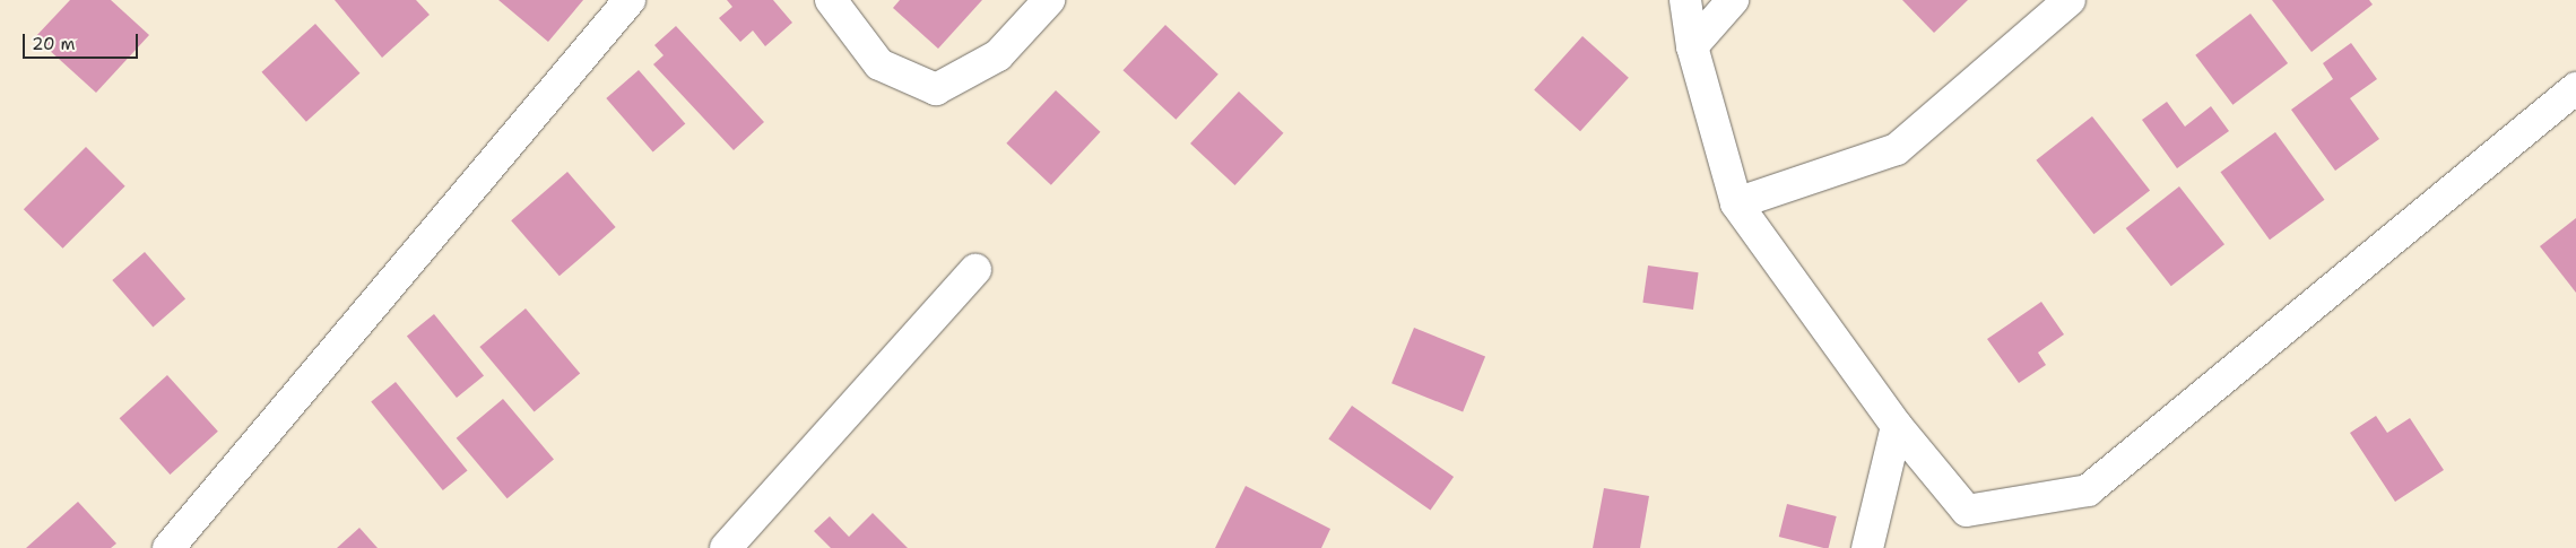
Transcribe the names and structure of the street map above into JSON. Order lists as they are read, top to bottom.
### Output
{
  "scale_bar": "20 m"
}
